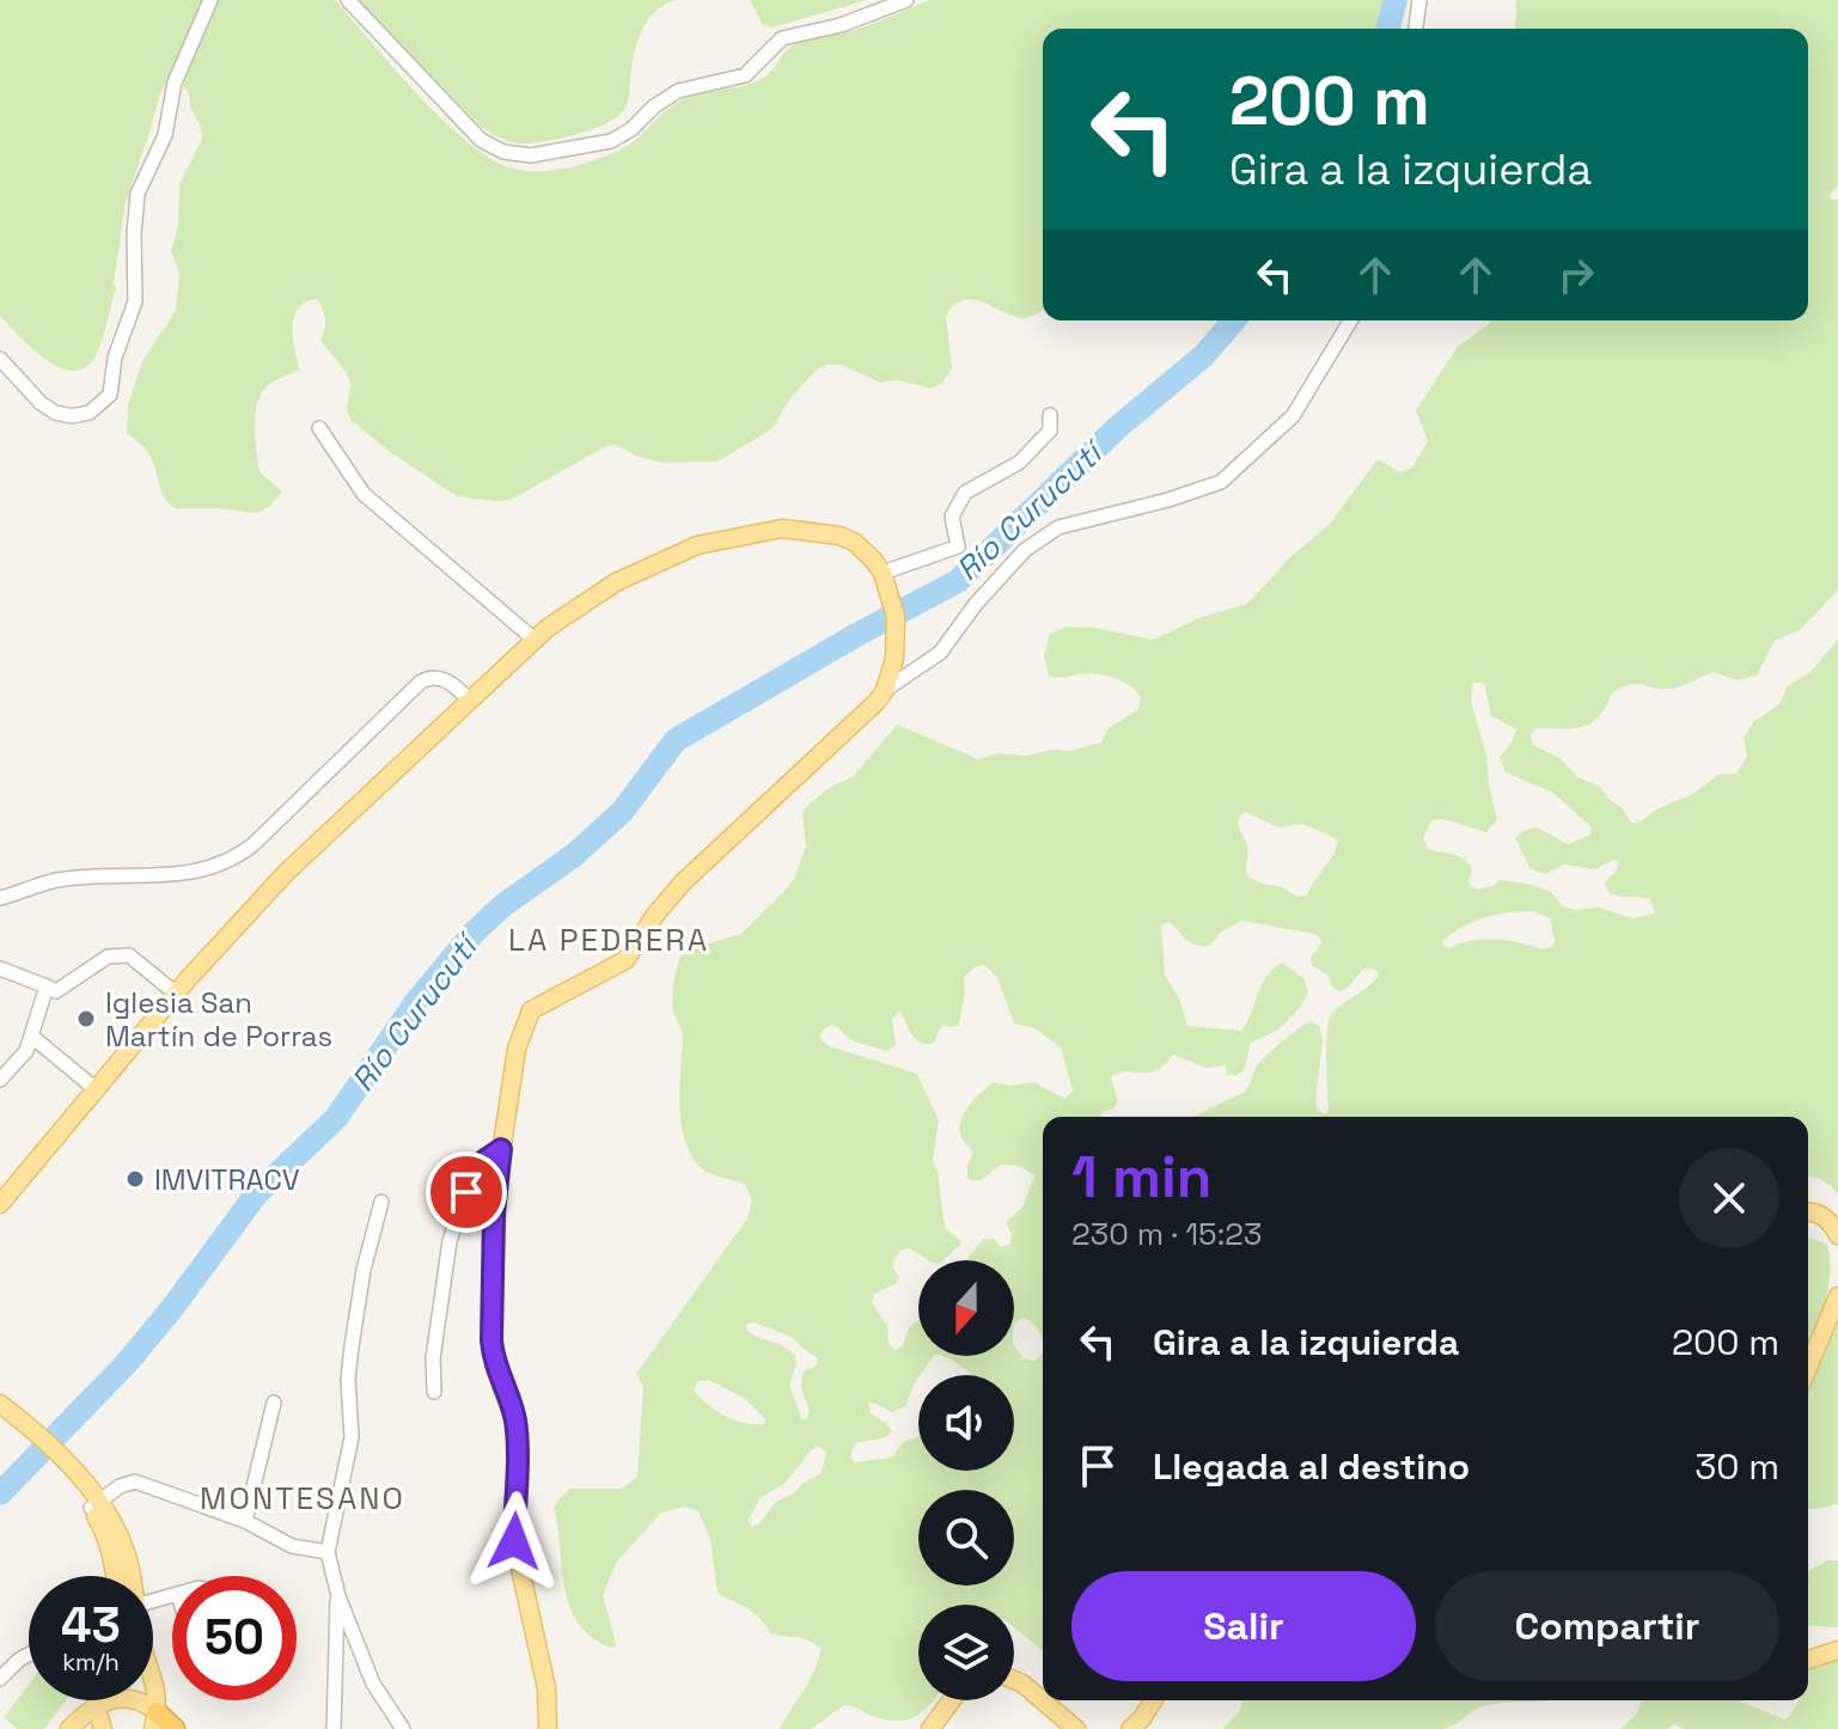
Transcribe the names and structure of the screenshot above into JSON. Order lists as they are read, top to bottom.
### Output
{
  "districts": ["LA PEDRERA", "MONTESANO"],
  "water": ["Río Curucutí"],
  "places": ["Iglesia San Martín de Porras", "IMVITRACV"],
  "north": "bottom",
  "page": {
    "turn": ["200 m", "Gira a la izquierda"],
    "heading": ["1 min", "230 m · 15:23"],
    "list": [
      {
        "name": "Gira a la izquierda",
        "value": "200 m"
      },
      {
        "name": "Llegada al destino",
        "value": "30 m"
      }
    ],
    "buttons": ["Salir", "Compartir"],
    "speed": "43 km/h",
    "limit": "50"
  }
}
